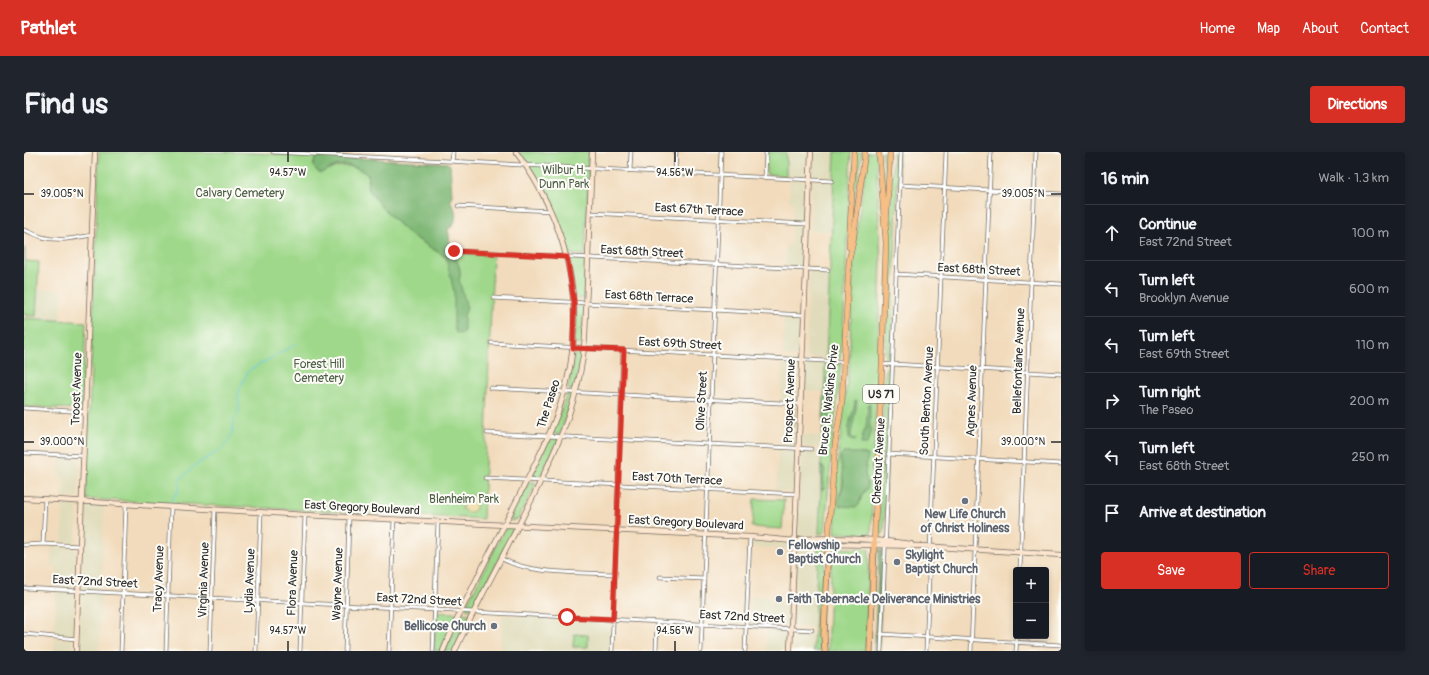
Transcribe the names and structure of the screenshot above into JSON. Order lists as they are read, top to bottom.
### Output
{
  "streets": {
    "highway": ["US 71", "Bruce R. Watkins Drive"],
    "main road": [
      "Troost Avenue",
      "Prospect Avenue",
      "The Paseo",
      "East Gregory Boulevard"
    ],
    "street": [
      "East 67th Terrace",
      "East 68th Street",
      "East 68th Terrace",
      "East 69th Street",
      "Bellefontaine Avenue",
      "Olive Street",
      "South Benton Avenue",
      "Agnes Avenue",
      "Chestnut Avenue",
      "East 70th Terrace",
      "Tracy Avenue",
      "Virginia Avenue",
      "Lydia Avenue",
      "East 72nd Street",
      "Flora Avenue",
      "Wayne Avenue"
    ]
  },
  "crossings": [
    ["East 67th Terrace", "Olive Street"],
    ["East 67th Terrace", "Prospect Avenue"],
    ["East 67th Terrace", "The Paseo"],
    ["East 68th Street", "Bellefontaine Avenue"],
    ["East 68th Street", "Olive Street"],
    ["East 68th Street", "Prospect Avenue"],
    ["East 68th Street", "South Benton Avenue"],
    ["East 68th Street", "Agnes Avenue"],
    ["East 68th Street", "The Paseo"],
    ["East 68th Street", "Chestnut Avenue"],
    ["East 68th Terrace", "Olive Street"],
    ["East 68th Terrace", "Prospect Avenue"],
    ["East 68th Terrace", "The Paseo"],
    ["East 69th Street", "Bruce R. Watkins Drive"],
    ["East 69th Street", "Olive Street"],
    ["East 69th Street", "Prospect Avenue"],
    ["East 69th Street", "The Paseo"],
    ["Bellefontaine Avenue", "East Gregory Boulevard"],
    ["Troost Avenue", "East Gregory Boulevard"],
    ["Troost Avenue", "East 72nd Street"],
    ["US 71", "East Gregory Boulevard"],
    ["Bruce R. Watkins Drive", "East Gregory Boulevard"],
    ["Olive Street", "East 70th Terrace"],
    ["Olive Street", "East Gregory Boulevard"],
    ["Olive Street", "East 72nd Street"],
    ["Prospect Avenue", "East 70th Terrace"],
    ["Prospect Avenue", "East Gregory Boulevard"],
    ["Prospect Avenue", "East 72nd Street"],
    ["South Benton Avenue", "East Gregory Boulevard"],
    ["Agnes Avenue", "East Gregory Boulevard"],
    ["The Paseo", "East 70th Terrace"],
    ["The Paseo", "East Gregory Boulevard"],
    ["The Paseo", "East 72nd Street"],
    ["Chestnut Avenue", "East Gregory Boulevard"],
    ["East Gregory Boulevard", "Tracy Avenue"],
    ["East Gregory Boulevard", "Virginia Avenue"],
    ["East Gregory Boulevard", "Lydia Avenue"],
    ["East Gregory Boulevard", "Flora Avenue"],
    ["East Gregory Boulevard", "Wayne Avenue"],
    ["Tracy Avenue", "East 72nd Street"],
    ["Virginia Avenue", "East 72nd Street"],
    ["Lydia Avenue", "East 72nd Street"],
    ["East 72nd Street", "Flora Avenue"],
    ["East 72nd Street", "Wayne Avenue"]
  ],
  "parks": [
    "Wilbur H. Dunn Park",
    "Calvary Cemetery",
    "Forest Hill Cemetery",
    "Blenheim Park"
  ],
  "places": [
    "New Life Church of Christ Holiness",
    "Fellowship Baptist Church",
    "Skylight Baptist Church",
    "Faith Tabernacle Deliverance Ministries",
    "Bellicose Church"
  ],
  "page": {
    "header": "Pathlet",
    "nav": [
      "Home",
      "Map",
      "About",
      "Contact"
    ],
    "buttons": [
      "Directions",
      ["Save", "Share"]
    ],
    "title": "Find us",
    "heading": ["16 min", "Walk · 1.3 km"],
    "list": [
      ["Continue", "East 72nd Street", "100 m"],
      ["Turn left", "Brooklyn Avenue", "600 m"],
      ["Turn left", "East 69th Street", "110 m"],
      ["Turn right", "The Paseo", "200 m"],
      ["Turn left", "East 68th Street", "250 m"],
      "Arrive at destination"
    ],
    "map_buttons": ["+", "−"]
  },
  "coordinates": [
    "94.57°W",
    "94.56°W",
    "39.005°N",
    "39.000°N"
  ]
}
